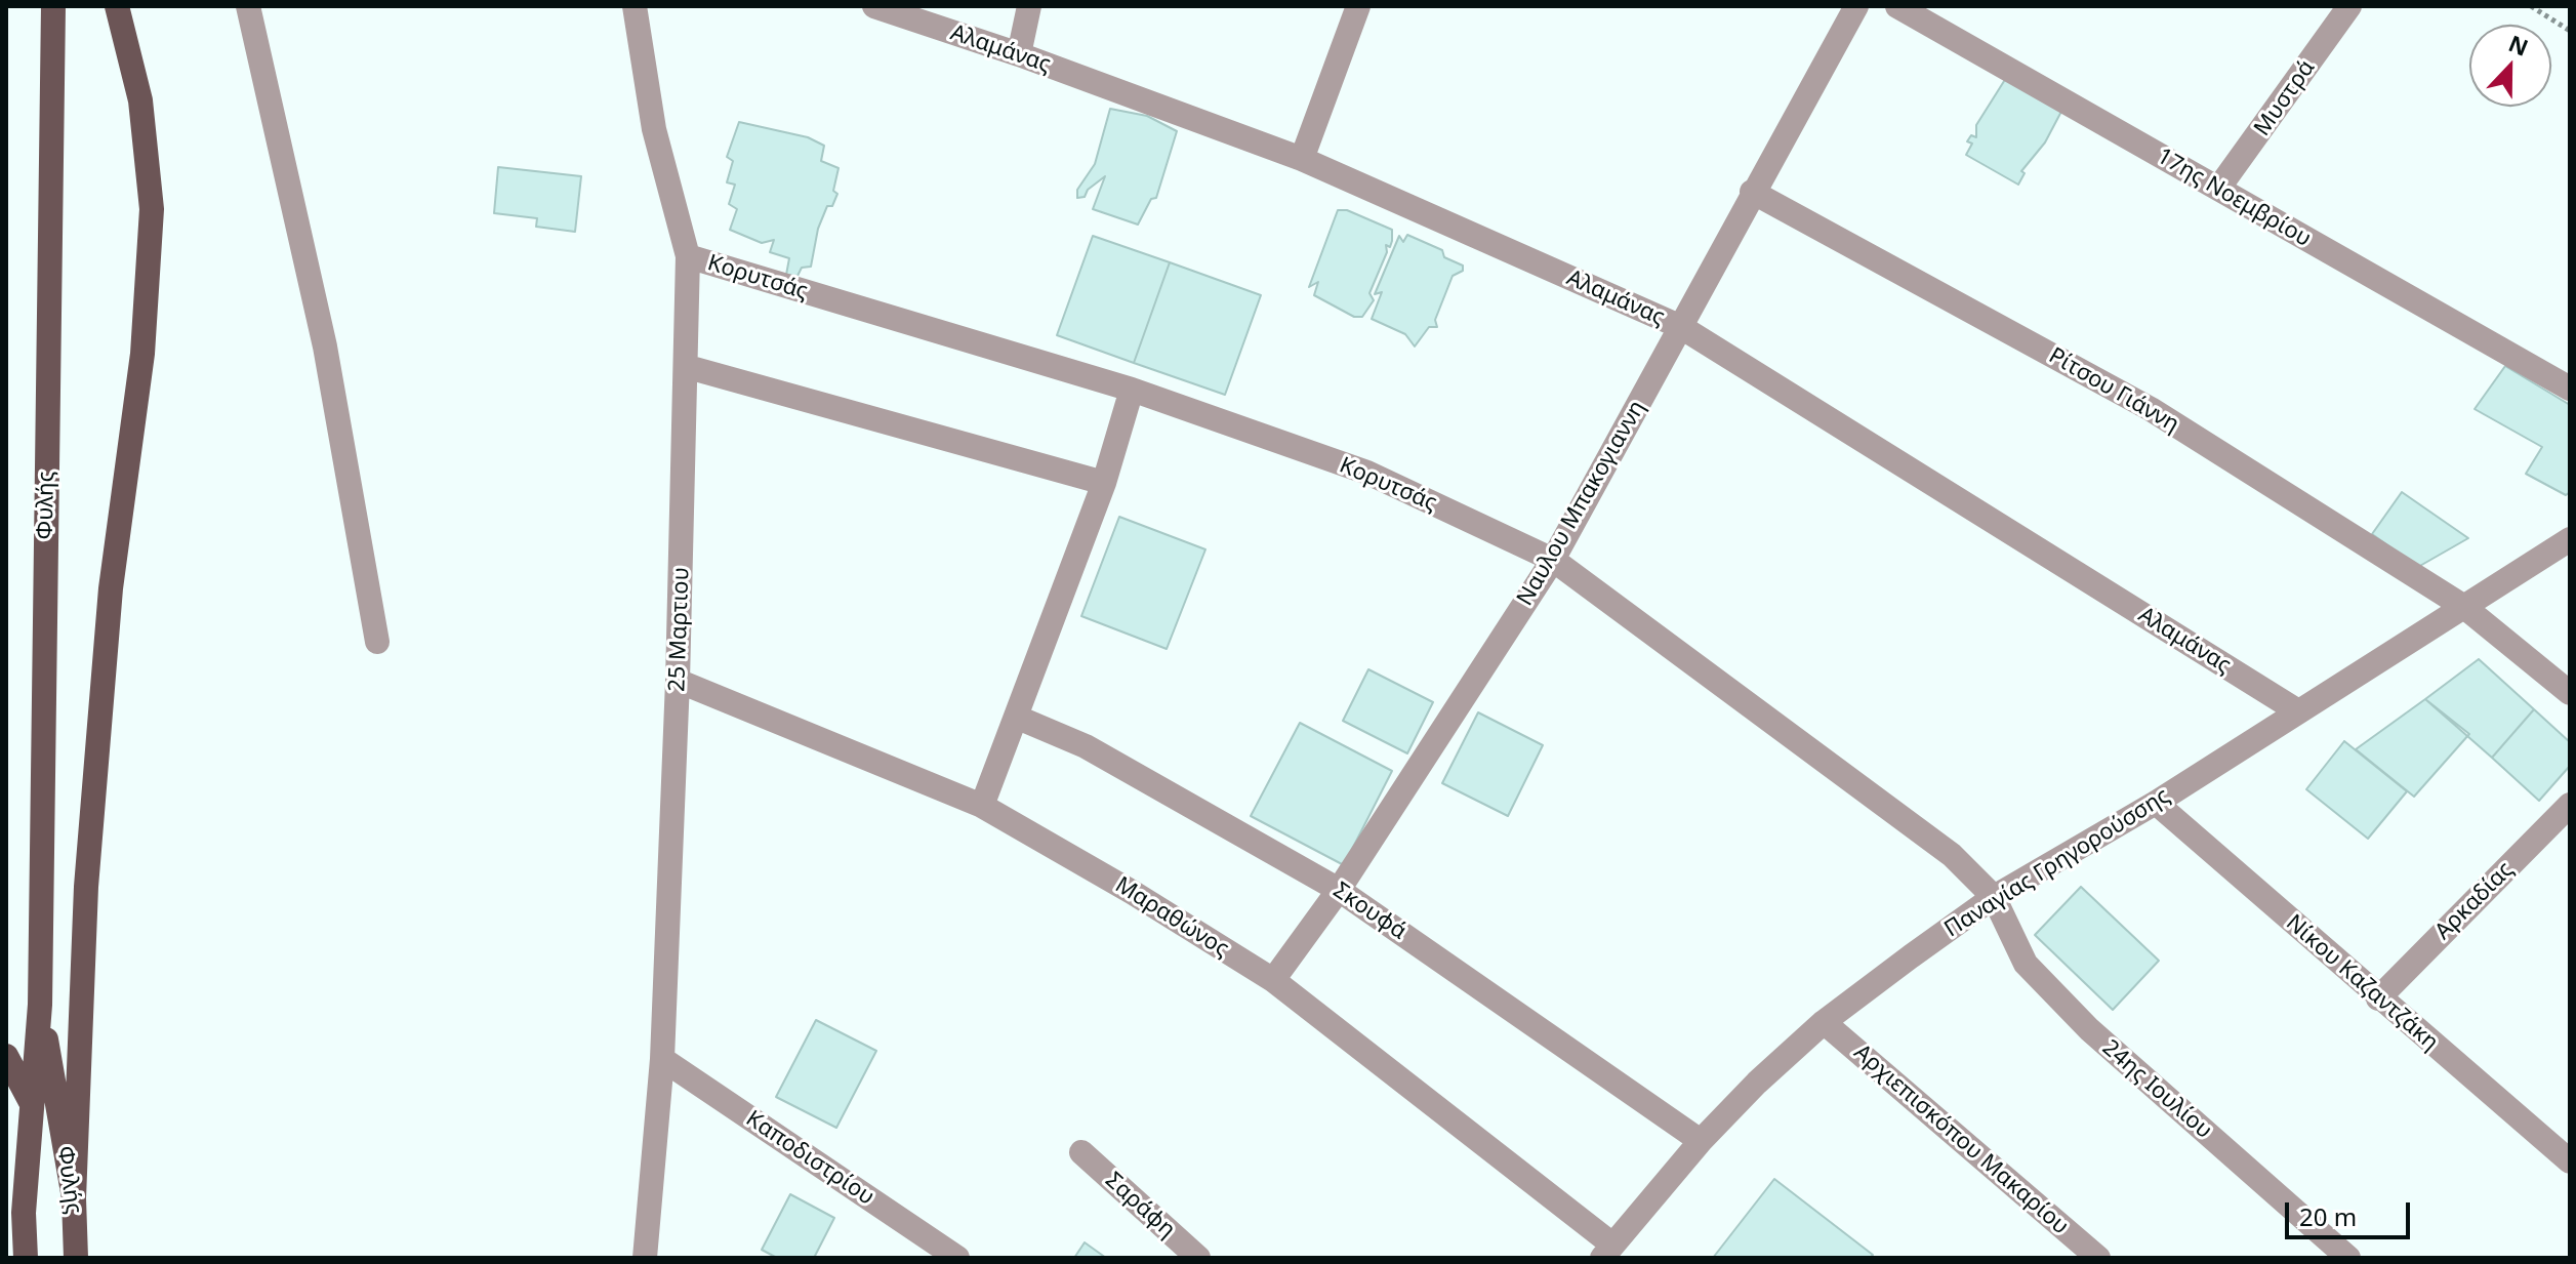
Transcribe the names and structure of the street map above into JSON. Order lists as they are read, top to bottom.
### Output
{
  "streets": {
    "main road": ["Φυλής"],
    "street": [
      "Αλαμάνας",
      "Μυστρά",
      "17ης Νοεμβρίου",
      "Κορυτσάς",
      "Ρίτσου Γιάννη",
      "Ναυλου Μπακογιαννη",
      "25 Μαρτιου",
      "Παναγίας Γρηγορούσσης",
      "Αρκαδίας",
      "Σκουφά",
      "Μαραθώνος",
      "Νίκου Καζαντζάκη",
      "24ης Ιουλίου",
      "Αρχιεπισκόπου Μακαρίου",
      "Καποδιστρίου",
      "Σαράφη"
    ]
  },
  "crossings": [
    ["Αλαμάνας", "Ναυλου Μπακογιαννη"],
    ["Αλαμάνας", "Παναγίας Γρηγορούσσης"],
    ["Μυστρά", "17ης Νοεμβρίου"],
    ["Κορυτσάς", "Ναυλου Μπακογιαννη"],
    ["Κορυτσάς", "25 Μαρτιου"],
    ["Κορυτσάς", "Παναγίας Γρηγορούσσης"],
    ["Κορυτσάς", "24ης Ιουλίου"],
    ["Ρίτσου Γιάννη", "Ναυλου Μπακογιαννη"],
    ["Ρίτσου Γιάννη", "Παναγίας Γρηγορούσσης"],
    ["Ναυλου Μπακογιαννη", "Σκουφά"],
    ["Ναυλου Μπακογιαννη", "Μαραθώνος"],
    ["25 Μαρτιου", "Μαραθώνος"],
    ["25 Μαρτιου", "Καποδιστρίου"],
    ["Παναγίας Γρηγορούσσης", "Σκουφά"],
    ["Παναγίας Γρηγορούσσης", "Μαραθώνος"],
    ["Παναγίας Γρηγορούσσης", "Νίκου Καζαντζάκη"],
    ["Παναγίας Γρηγορούσσης", "24ης Ιουλίου"],
    ["Παναγίας Γρηγορούσσης", "Αρχιεπισκόπου Μακαρίου"],
    ["Αρκαδίας", "Νίκου Καζαντζάκη"]
  ],
  "scale_bar": "20 m",
  "north": "top"
}
